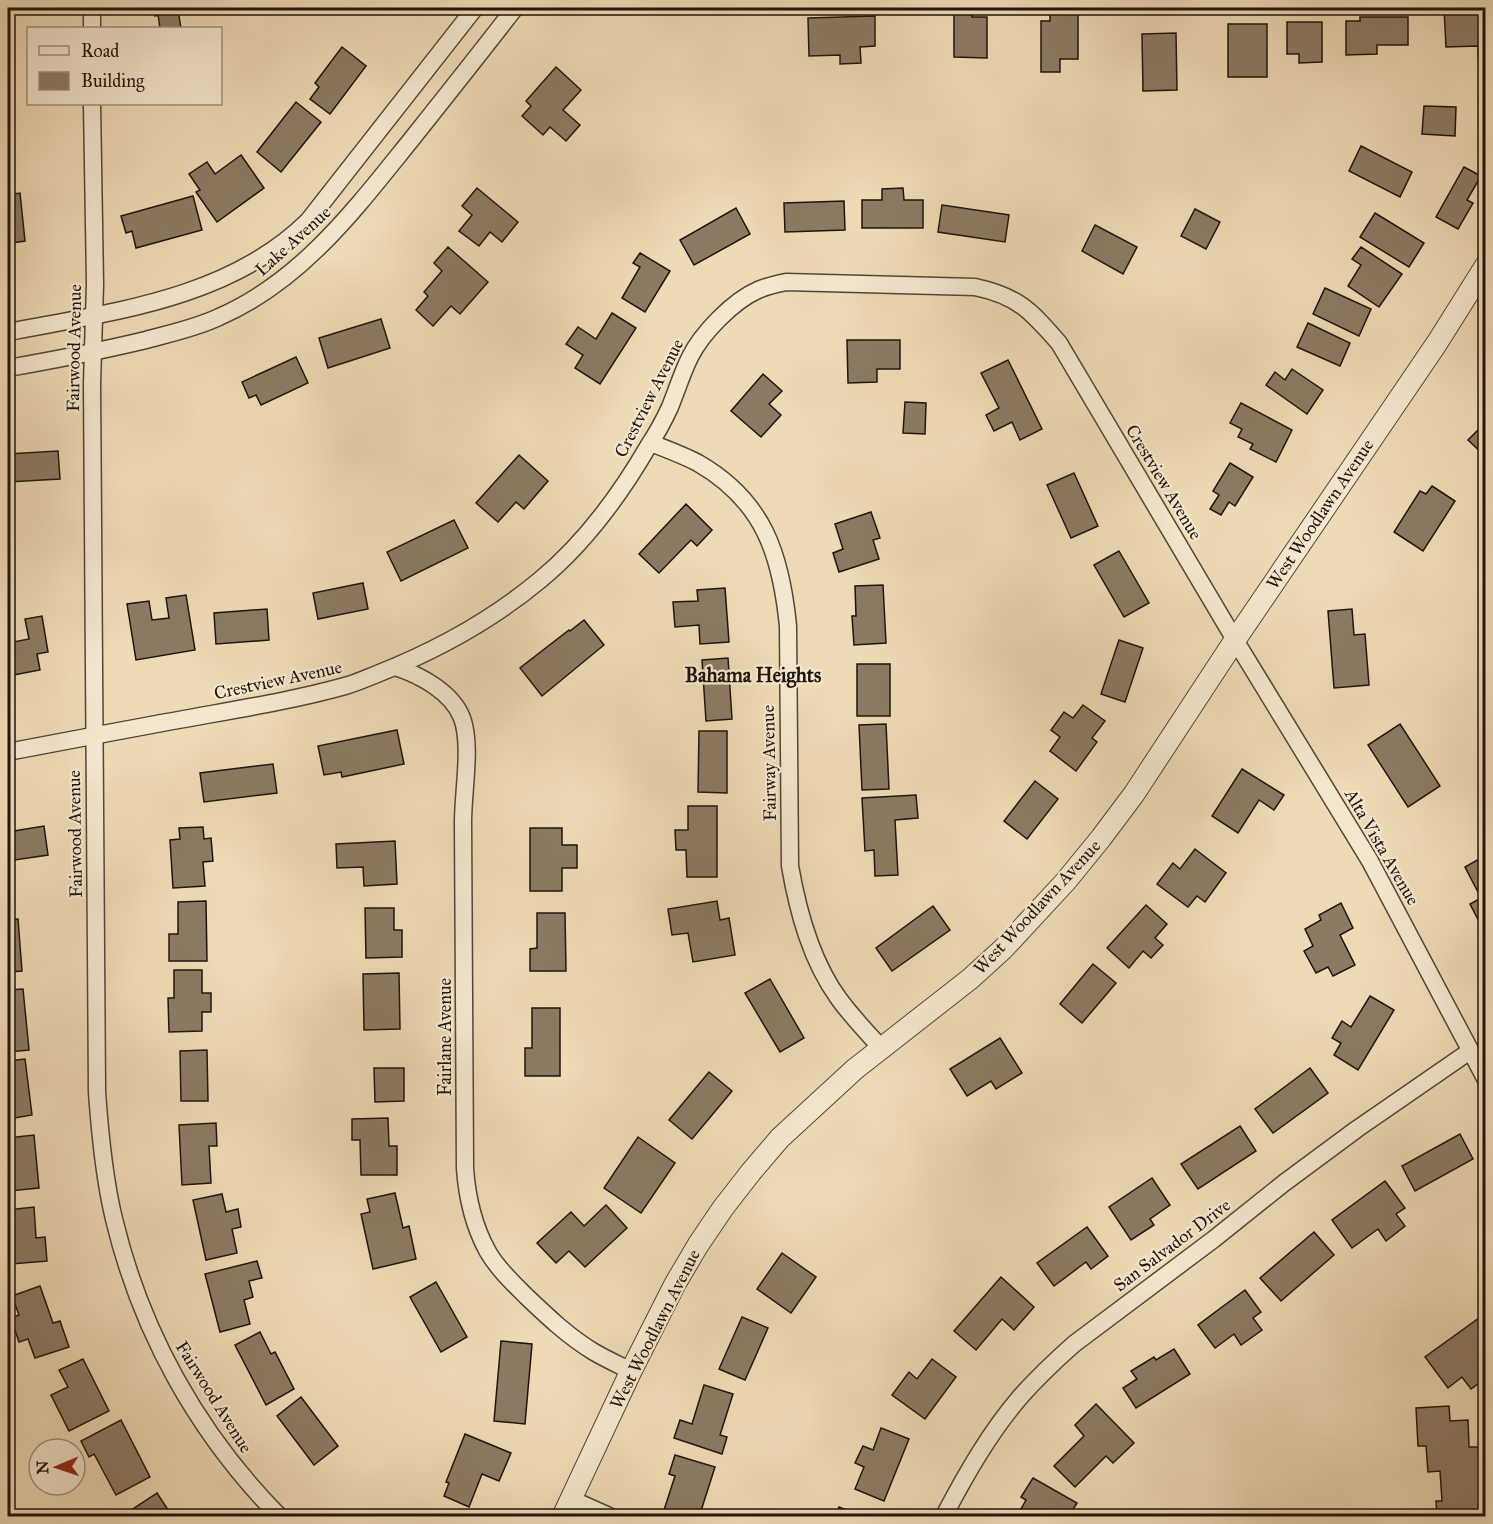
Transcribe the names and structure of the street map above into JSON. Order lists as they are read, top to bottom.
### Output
{
  "streets": {
    "street": [
      "Lake Avenue",
      "Fairwood Avenue",
      "Crestview Avenue",
      "West Woodlawn Avenue",
      "Fairway Avenue",
      "Alta Vista Avenue",
      "Fairlane Avenue",
      "San Salvador Drive"
    ]
  },
  "crossings": [
    ["Lake Avenue", "Fairwood Avenue"],
    ["Fairwood Avenue", "Crestview Avenue"],
    ["Crestview Avenue", "West Woodlawn Avenue"],
    ["Crestview Avenue", "Fairway Avenue"],
    ["Crestview Avenue", "Alta Vista Avenue"],
    ["Crestview Avenue", "Fairlane Avenue"],
    ["West Woodlawn Avenue", "Fairway Avenue"],
    ["West Woodlawn Avenue", "Alta Vista Avenue"],
    ["West Woodlawn Avenue", "Fairlane Avenue"],
    ["Alta Vista Avenue", "San Salvador Drive"]
  ],
  "districts": ["Bahama Heights"],
  "legend": ["Road", "Building"],
  "north": "left"
}
